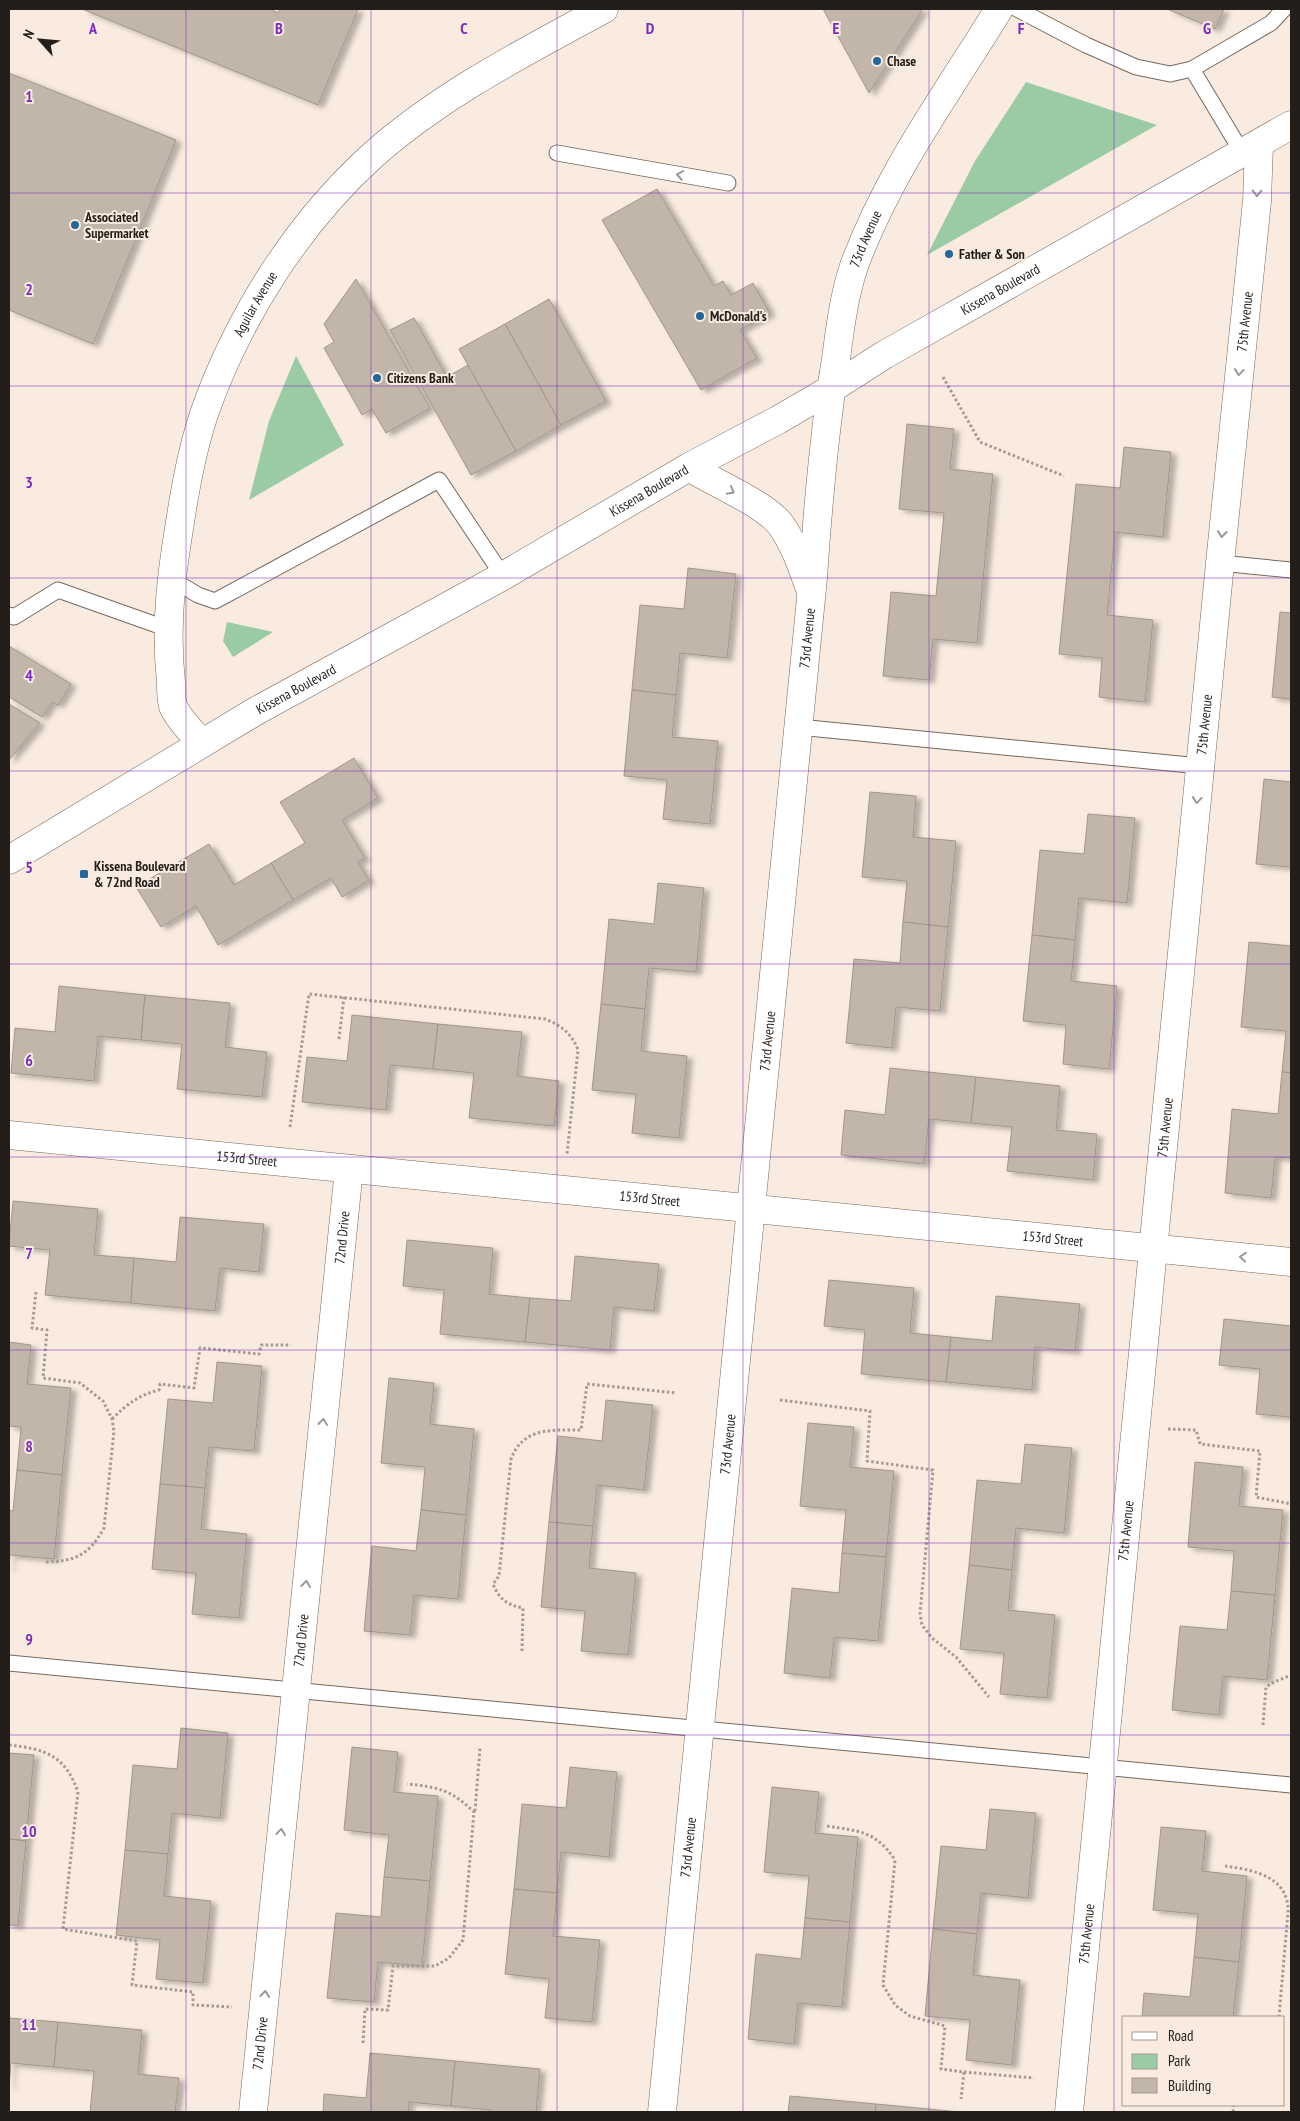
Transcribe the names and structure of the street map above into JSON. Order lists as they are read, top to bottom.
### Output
{
  "streets": {
    "street": [
      "73rd Avenue",
      "Kissena Boulevard",
      "Aguilar Avenue",
      "75th Avenue",
      "153rd Street",
      "72nd Drive"
    ]
  },
  "crossings": [
    ["73rd Avenue", "Kissena Boulevard"],
    ["73rd Avenue", "153rd Street"],
    ["Kissena Boulevard", "Aguilar Avenue"],
    ["Kissena Boulevard", "75th Avenue"],
    ["75th Avenue", "153rd Street"],
    ["153rd Street", "72nd Drive"]
  ],
  "one_way": ["75th Avenue", "72nd Drive"],
  "places": {
    "other": [
      "Chase",
      "Associated Supermarket",
      "Father & Son",
      "McDonald's",
      "Citizens Bank"
    ],
    "transit": ["Kissena Boulevard & 72nd Road"]
  },
  "legend": ["Road", "Park", "Building"],
  "north": "top left",
  "grid": {
    "columns": [
      "A",
      "B",
      "C",
      "D",
      "E",
      "F",
      "G"
    ],
    "rows": [
      "1",
      "2",
      "3",
      "4",
      "5",
      "6",
      "7",
      "8",
      "9",
      "10",
      "11"
    ]
  }
}
